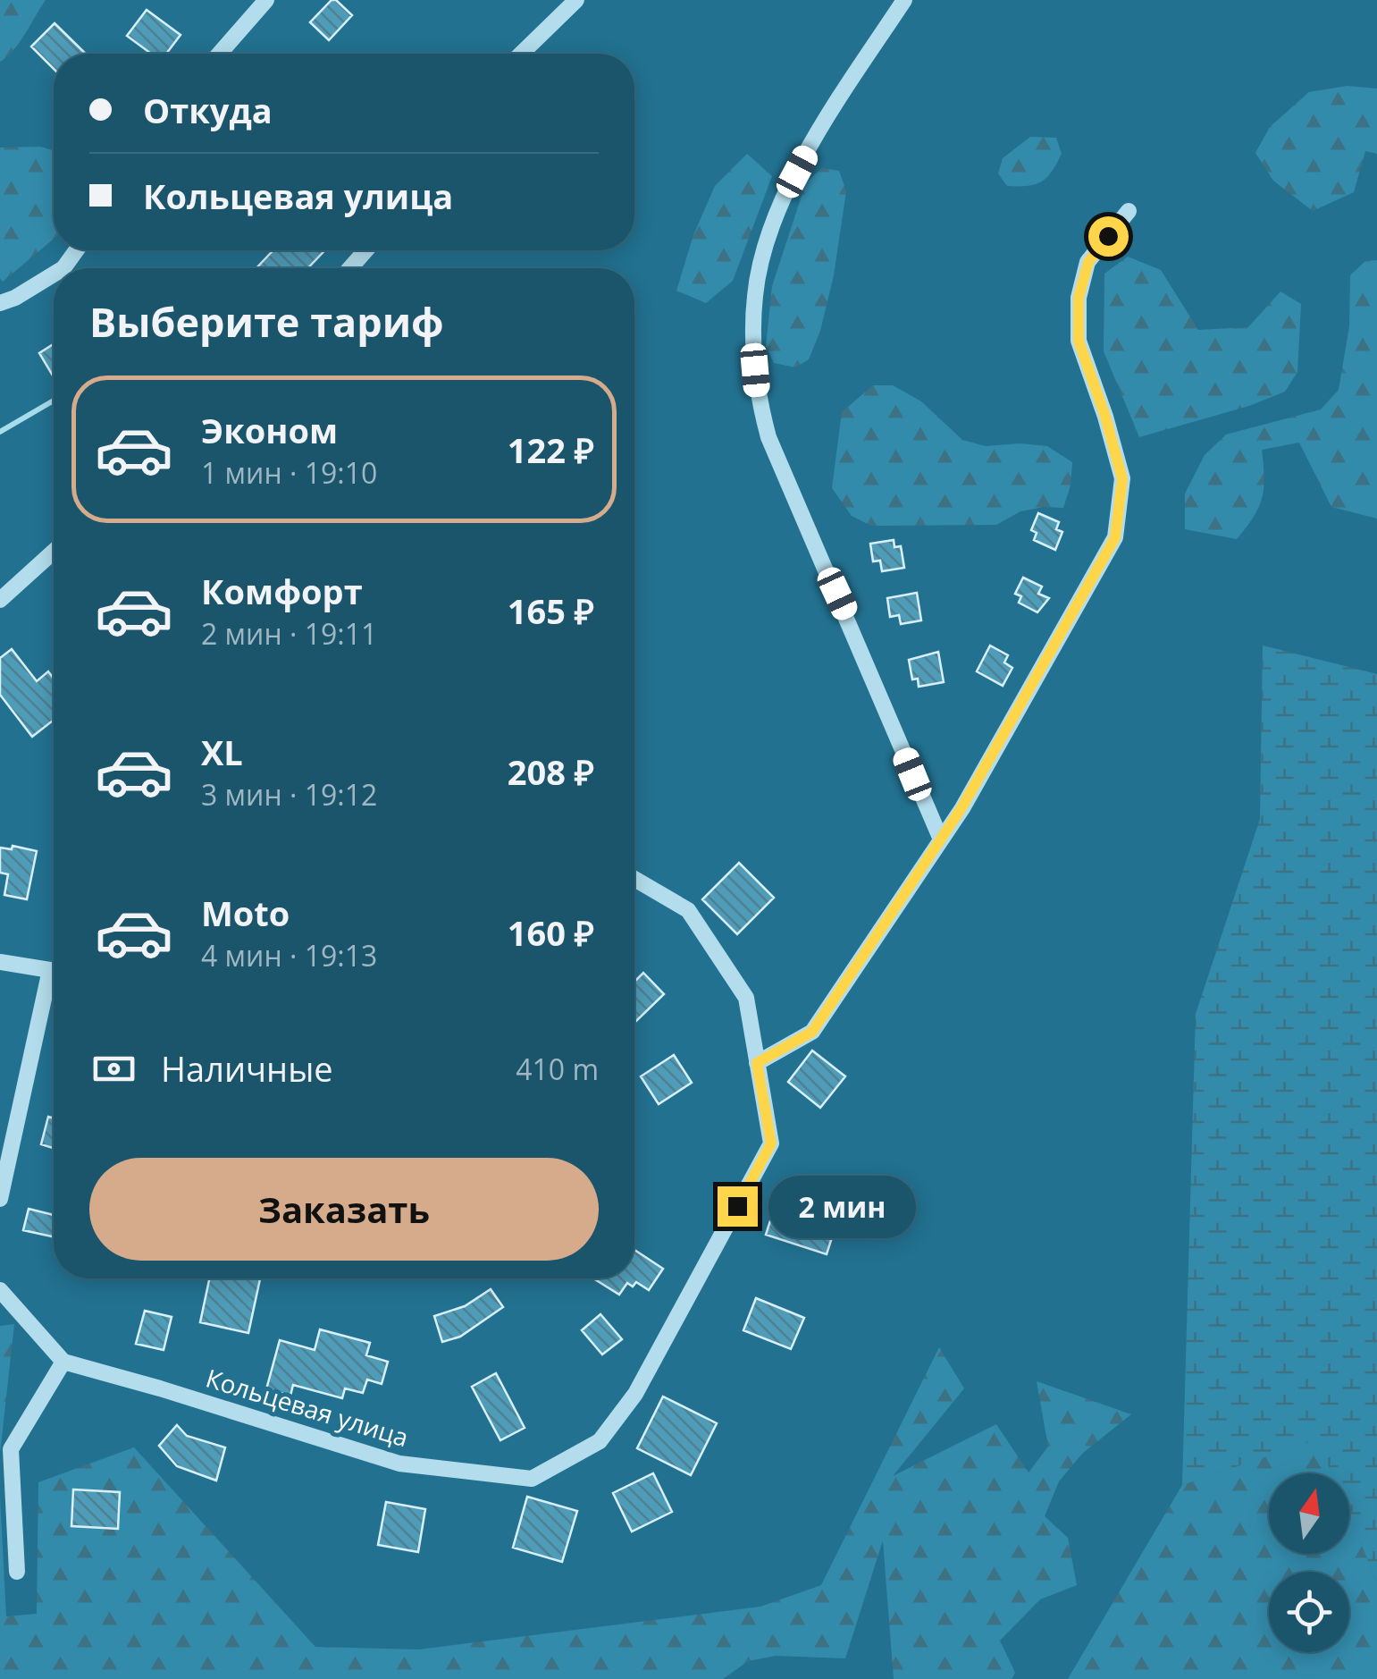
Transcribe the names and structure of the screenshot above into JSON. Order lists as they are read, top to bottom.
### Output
{
  "streets": {
    "street": ["Кольцевая улица"]
  },
  "north": "top",
  "page": {
    "banner": ["Откуда", "Кольцевая улица"],
    "heading": "Выберите тариф",
    "list": [
      {
        "name": "Эконом",
        "note": "1 мин · 19:10",
        "value": "122 ₽"
      },
      {
        "name": "Комфорт",
        "note": "2 мин · 19:11",
        "value": "165 ₽"
      },
      {
        "name": "XL",
        "note": "3 мин · 19:12",
        "value": "208 ₽"
      },
      {
        "name": "Moto",
        "note": "4 мин · 19:13",
        "value": "160 ₽"
      }
    ],
    "pay": ["Наличные", "410 m"],
    "buttons": "Заказать",
    "bubble": "2 мин"
  }
}
